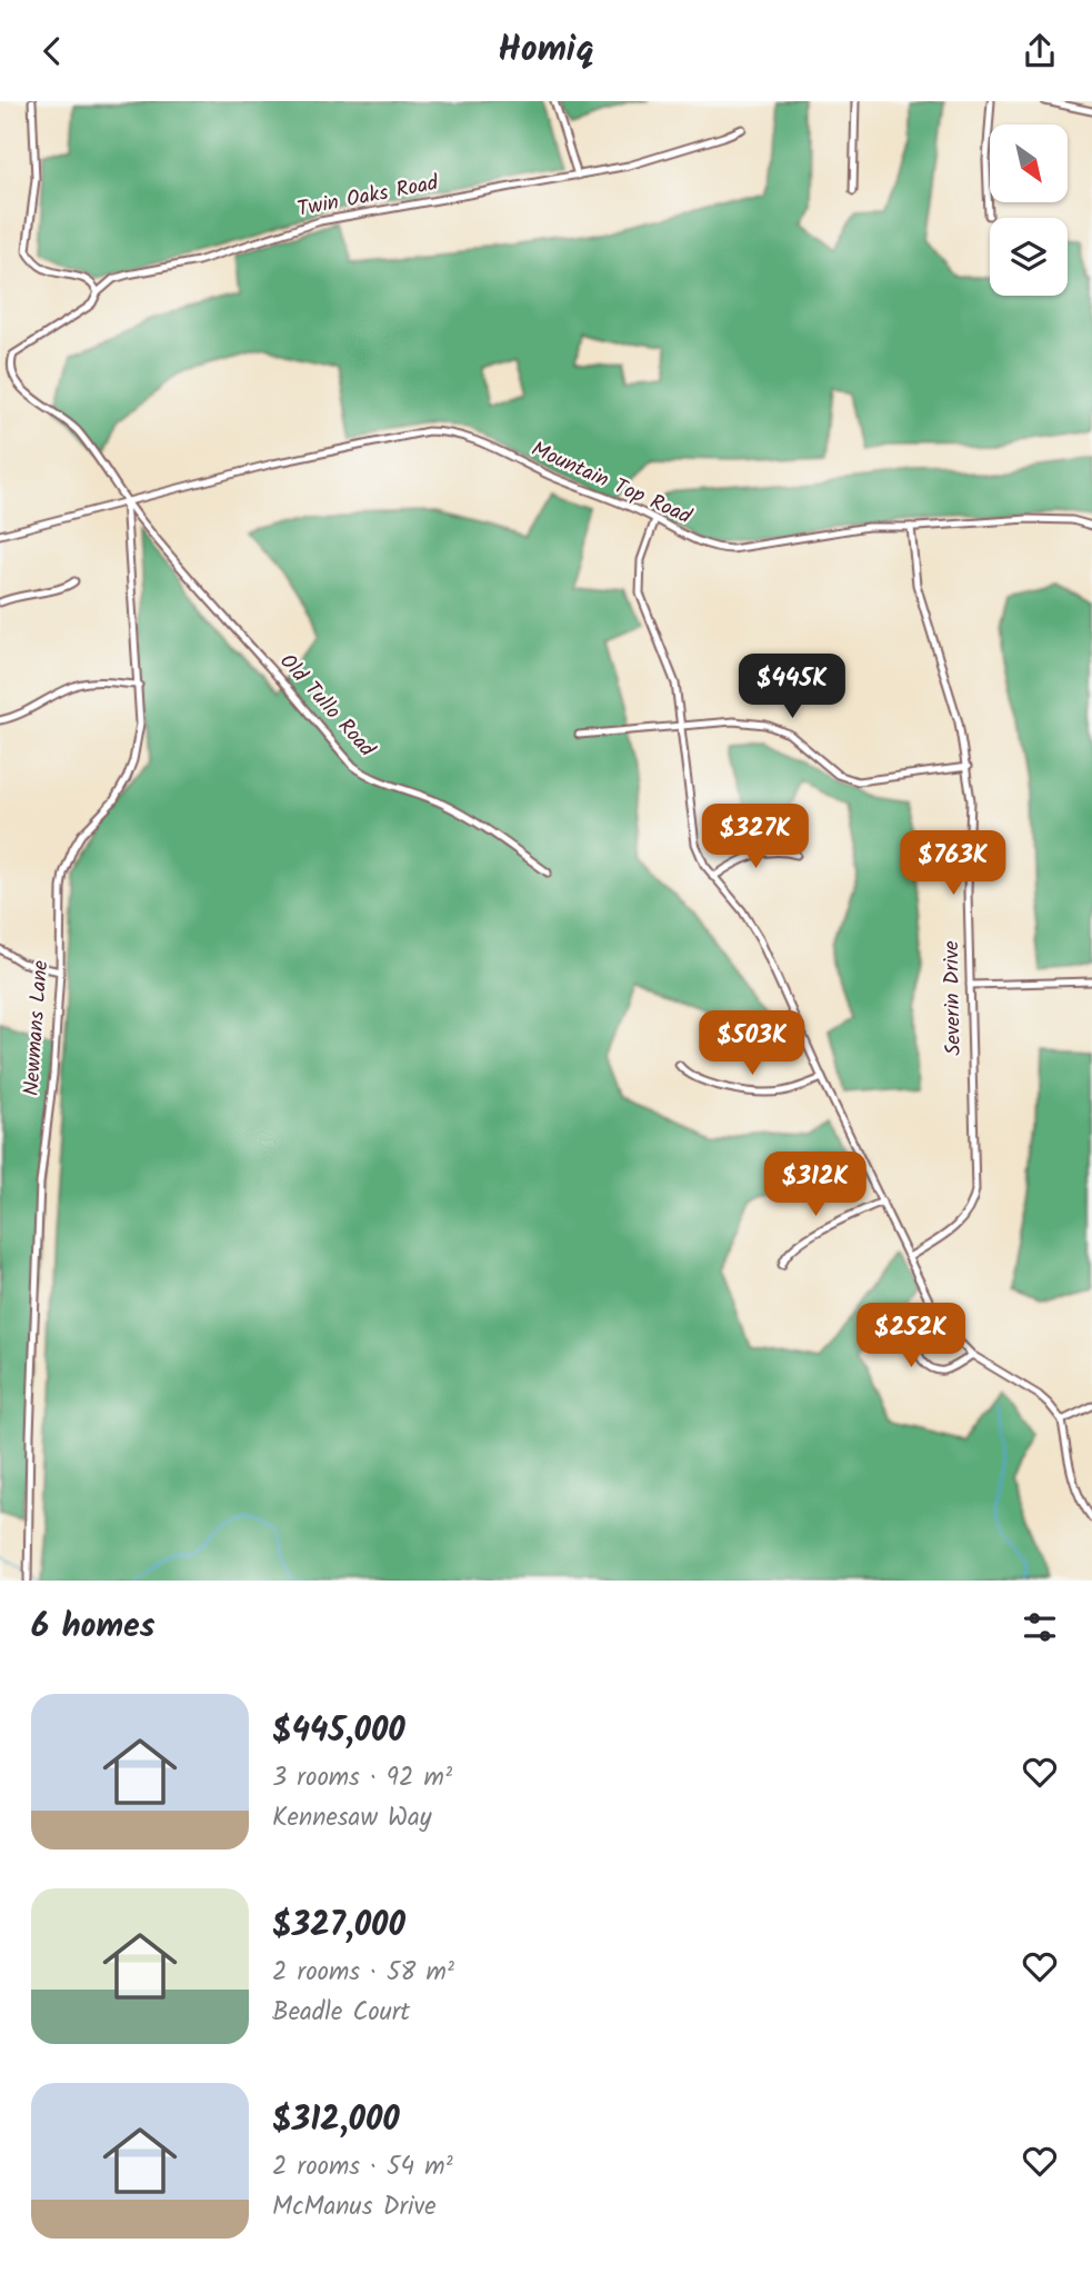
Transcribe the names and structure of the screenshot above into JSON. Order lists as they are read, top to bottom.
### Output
{
  "streets": {
    "street": [
      "Twin Oaks Road",
      "Mountain Top Road",
      "Old Tullo Road",
      "Severin Drive",
      "Newmans Lane"
    ]
  },
  "crossings": [
    ["Twin Oaks Road", "Mountain Top Road"],
    ["Twin Oaks Road", "Old Tullo Road"],
    ["Twin Oaks Road", "Newmans Lane"],
    ["Mountain Top Road", "Old Tullo Road"],
    ["Mountain Top Road", "Severin Drive"],
    ["Mountain Top Road", "Newmans Lane"],
    ["Old Tullo Road", "Newmans Lane"]
  ],
  "north": "bottom right",
  "page": {
    "header": "Homiq",
    "price": [
      "$445K",
      "$327K",
      "$763K",
      "$503K",
      "$312K",
      "$252K"
    ],
    "heading": "6 homes",
    "list": [
      {
        "name": "$445,000",
        "note": "3 rooms · 92 m² · Kennesaw Way"
      },
      {
        "name": "$327,000",
        "note": "2 rooms · 58 m² · Beadle Court"
      },
      {
        "name": "$312,000",
        "note": "2 rooms · 54 m² · McManus Drive"
      }
    ]
  }
}
